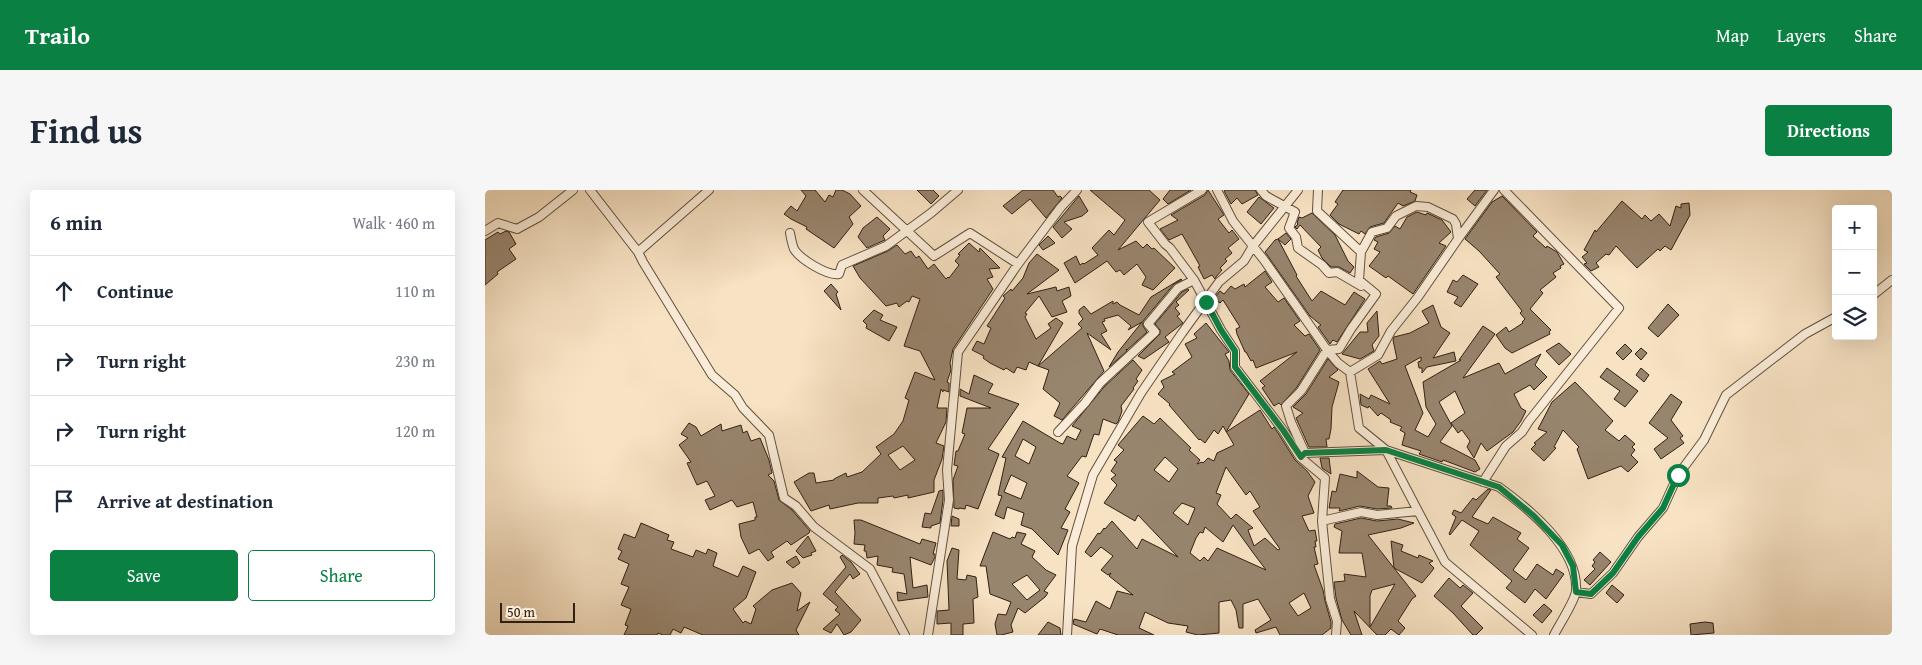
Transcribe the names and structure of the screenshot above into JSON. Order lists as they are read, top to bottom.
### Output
{
  "scale_bar": "50 m",
  "page": {
    "header": "Trailo",
    "nav": ["Map", "Layers", "Share"],
    "title": "Find us",
    "buttons": [
      "Directions",
      ["Save", "Share"]
    ],
    "heading": ["6 min", "Walk · 460 m"],
    "map_buttons": ["+", "−"],
    "list": [
      ["Continue", "110 m"],
      ["Turn right", "230 m"],
      ["Turn right", "120 m"],
      "Arrive at destination"
    ],
    "scale": "50 m"
  }
}
